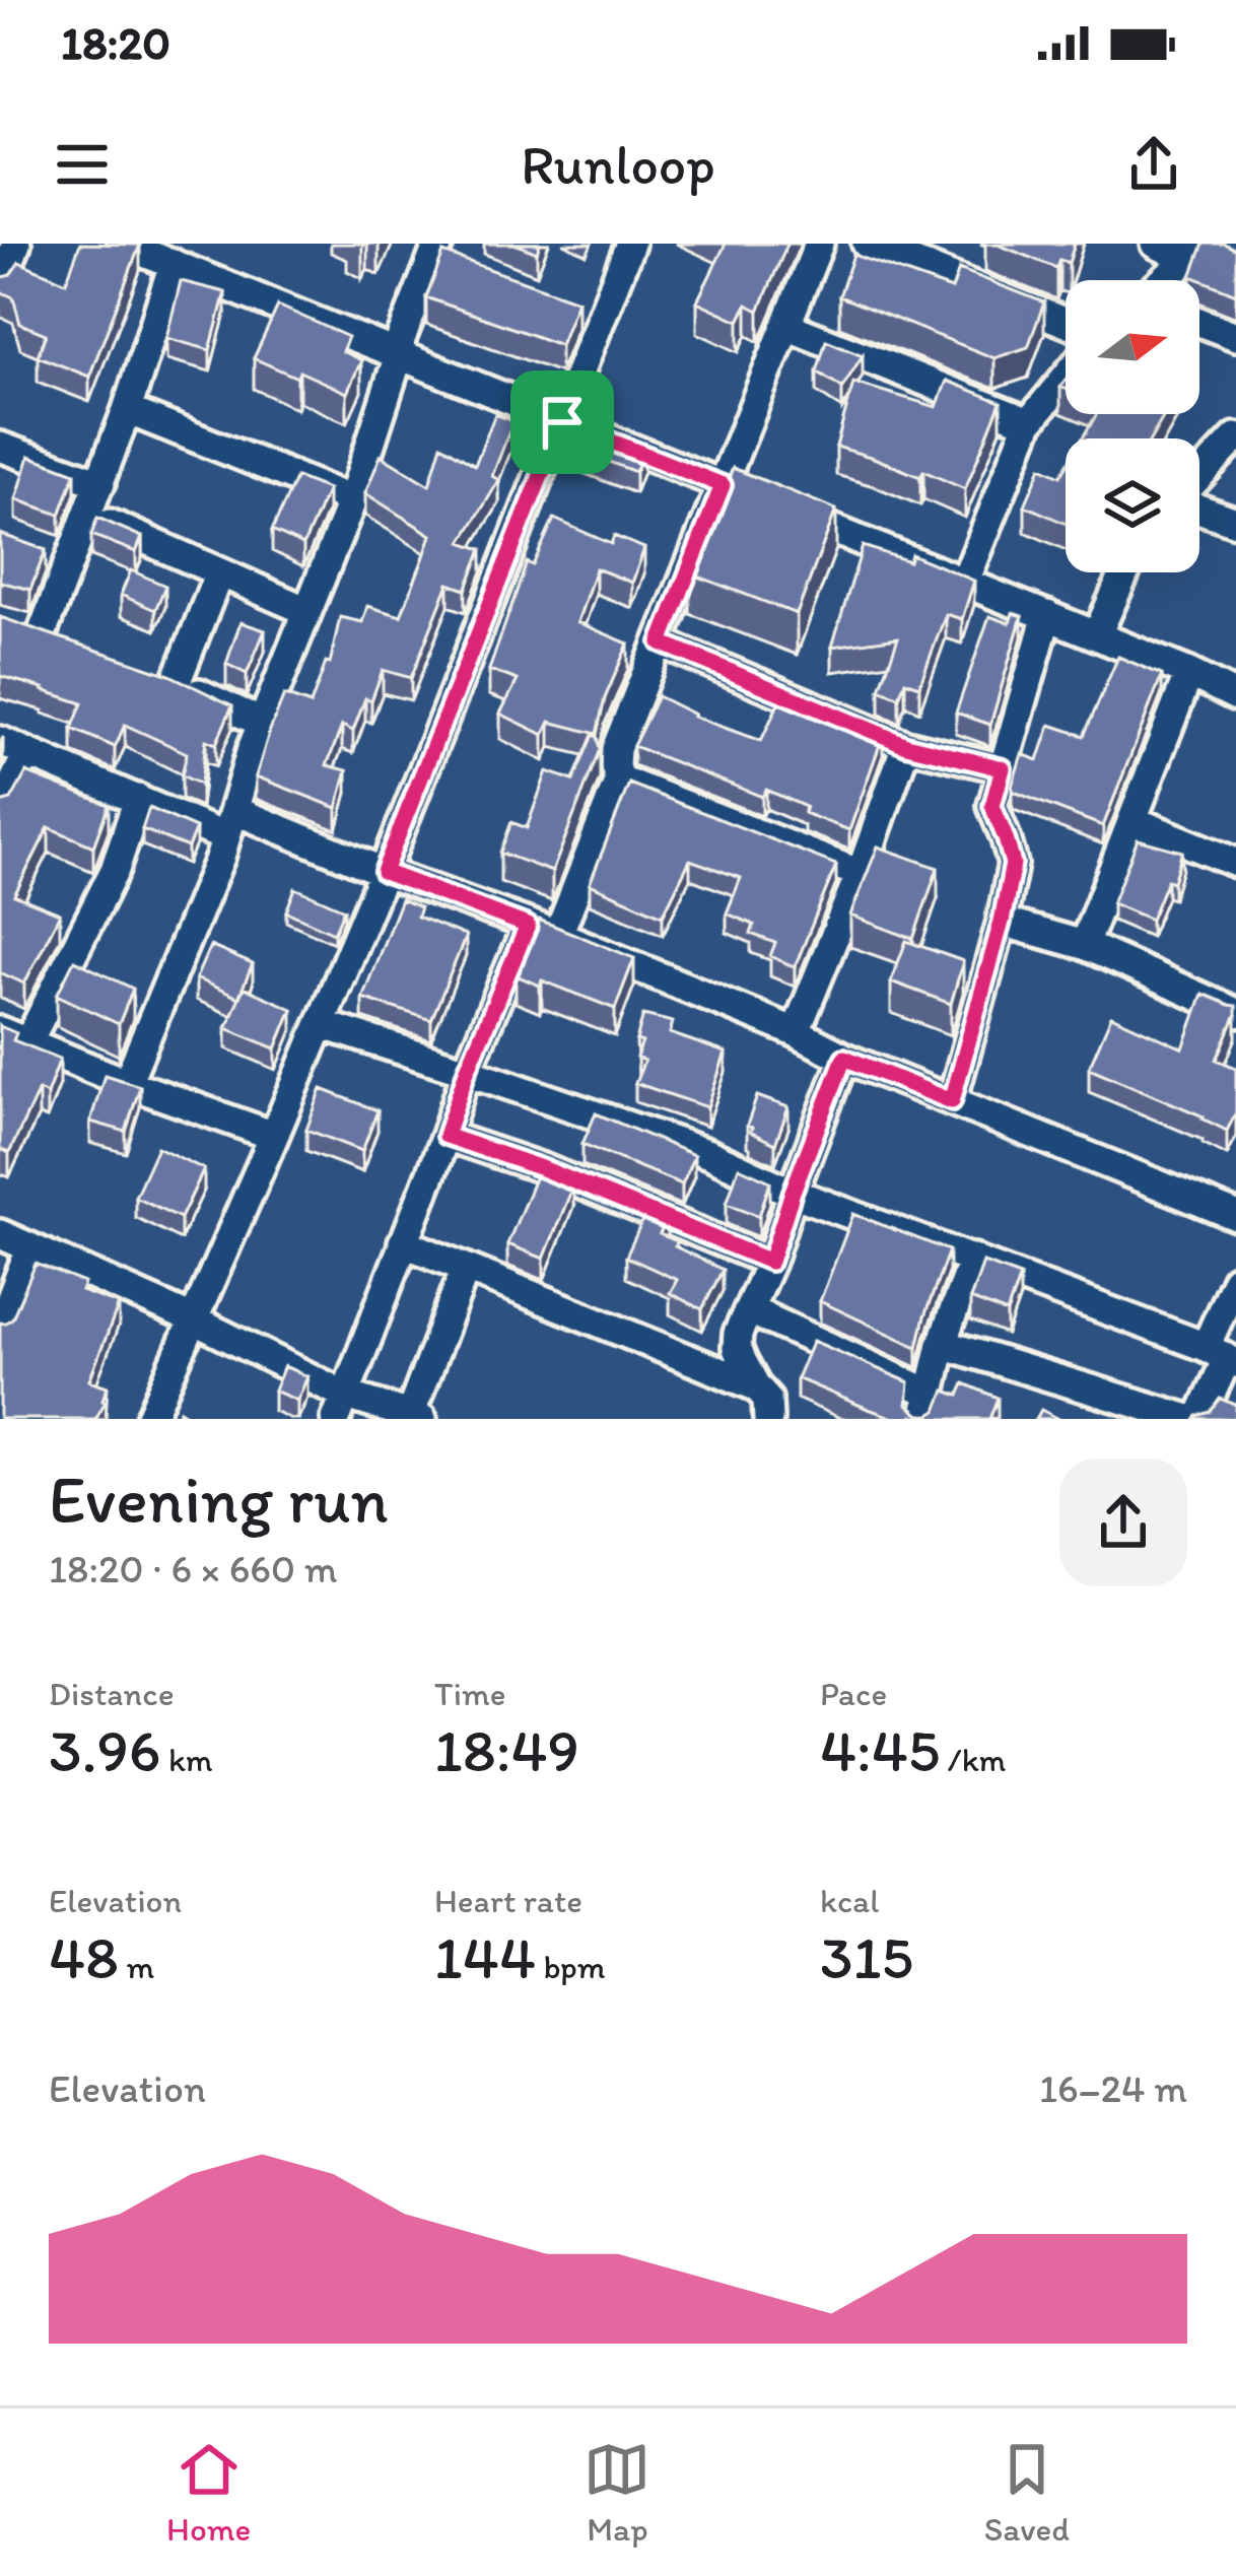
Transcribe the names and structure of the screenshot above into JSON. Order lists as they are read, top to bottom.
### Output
{
  "north": "right",
  "page": {
    "status": "18:20",
    "header": "Runloop",
    "heading": ["Evening run", "18:20 · 6 × 660 m"],
    "stats": [
      ["Distance", "3.96 km"],
      ["Time", "18:49"],
      ["Pace", "4:45 /km"],
      ["Elevation", "48 m"],
      ["Heart rate", "144 bpm"],
      ["kcal", "315"]
    ],
    "chart": ["Elevation", "16–24 m"],
    "tabs": ["Home", "Map", "Saved"]
  }
}
